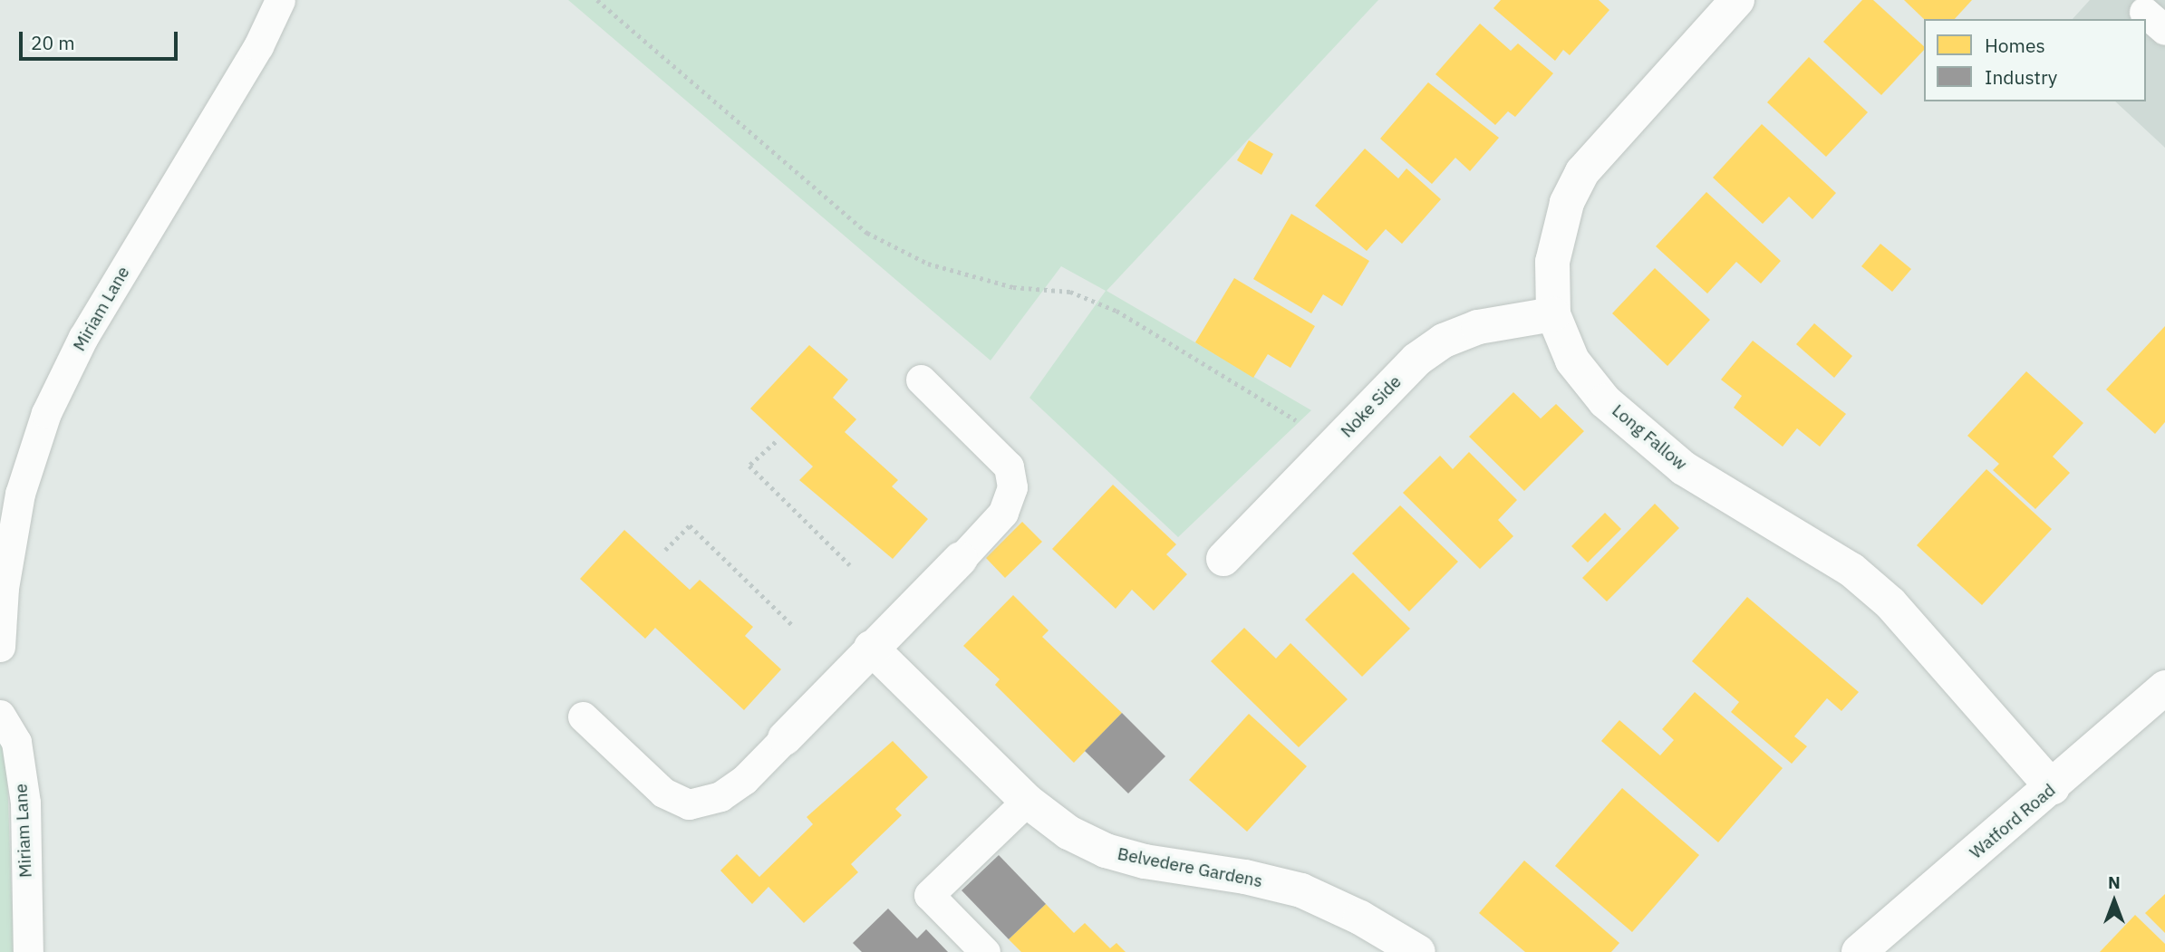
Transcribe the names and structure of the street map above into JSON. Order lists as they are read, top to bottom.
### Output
{
  "streets": {
    "street": [
      "Noke Side",
      "Long Fallow",
      "Watford Road",
      "Belvedere Gardens"
    ],
    "lane": ["Miriam Lane"]
  },
  "crossings": [
    ["Noke Side", "Long Fallow"],
    ["Long Fallow", "Watford Road"]
  ],
  "legend": ["Homes", "Industry"],
  "scale_bar": "20 m",
  "north": "top"
}
